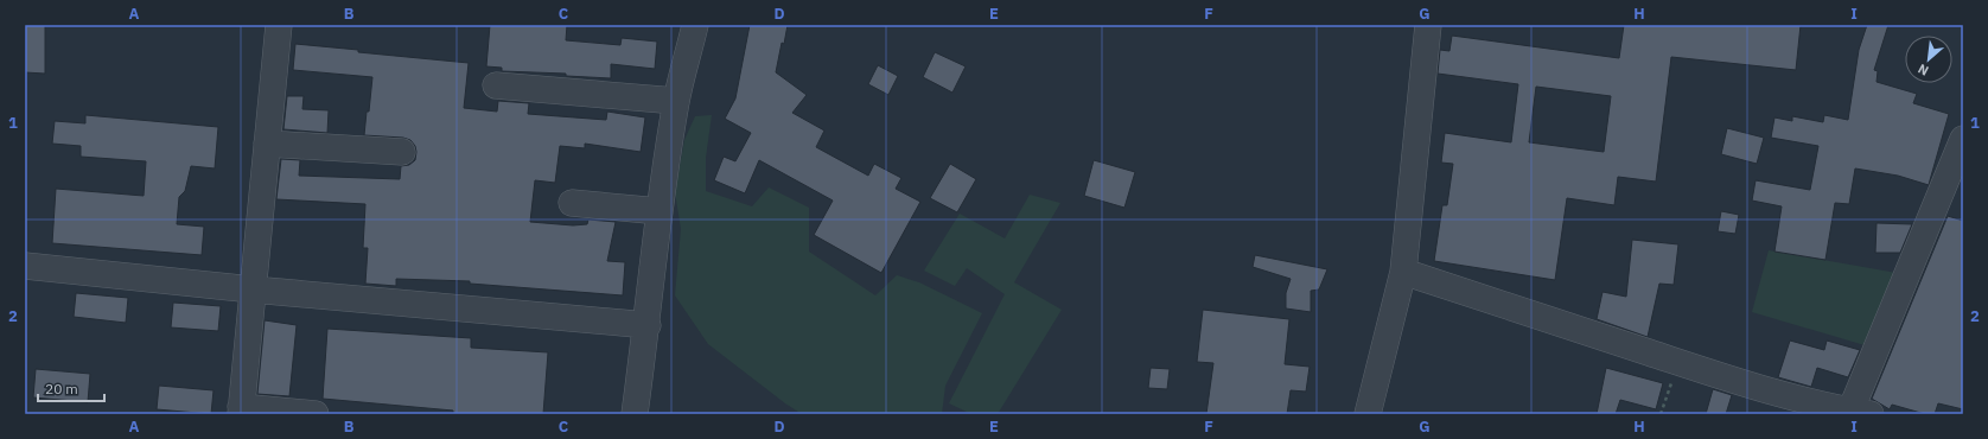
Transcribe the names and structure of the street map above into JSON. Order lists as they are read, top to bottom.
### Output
{
  "scale_bar": "20 m",
  "north": "bottom left",
  "grid": {
    "columns": [
      "A",
      "B",
      "C",
      "D",
      "E",
      "F",
      "G",
      "H",
      "I"
    ],
    "rows": ["1", "2"]
  }
}
